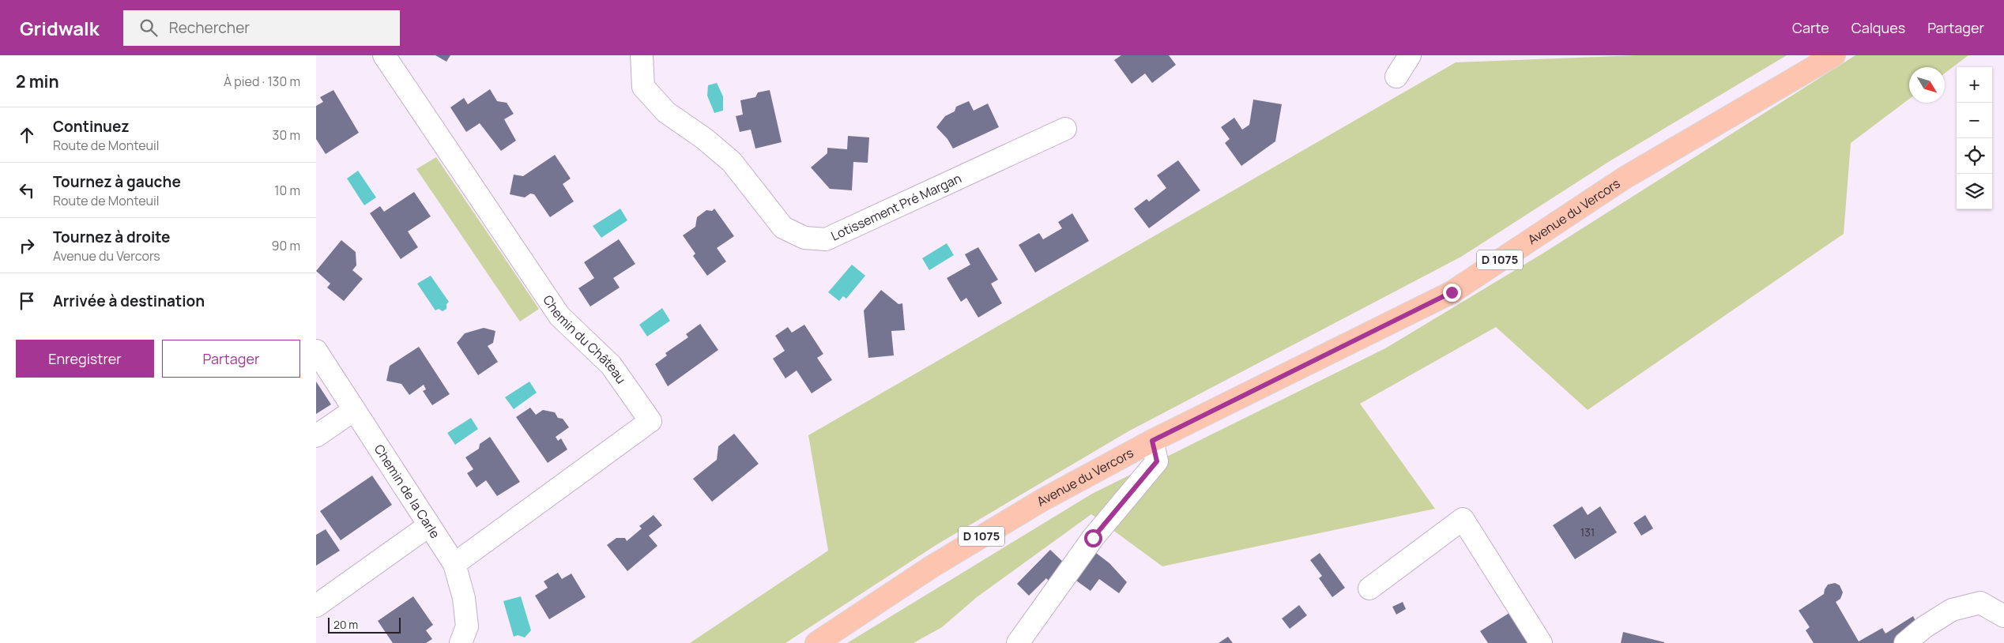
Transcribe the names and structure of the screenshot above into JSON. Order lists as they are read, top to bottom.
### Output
{
  "streets": {
    "main road": ["Avenue du Vercors", "D 1075"],
    "street": ["Lotissement Pré Margan", "Chemin du Château", "Chemin de la Carle"]
  },
  "crossings": [
    ["Chemin du Château", "Chemin de la Carle"]
  ],
  "house_numbers": ["131"],
  "scale_bar": "20 m",
  "north": "bottom right",
  "page": {
    "header": "Gridwalk",
    "search": "Rechercher",
    "nav": ["Carte", "Calques", "Partager"],
    "heading": ["2 min", "À pied · 130 m"],
    "map_buttons": ["+", "−"],
    "list": [
      ["Continuez", "Route de Monteuil", "30 m"],
      ["Tournez à gauche", "Route de Monteuil", "10 m"],
      ["Tournez à droite", "Avenue du Vercors", "90 m"],
      "Arrivée à destination"
    ],
    "buttons": ["Enregistrer", "Partager"],
    "scale": "20 m"
  }
}
